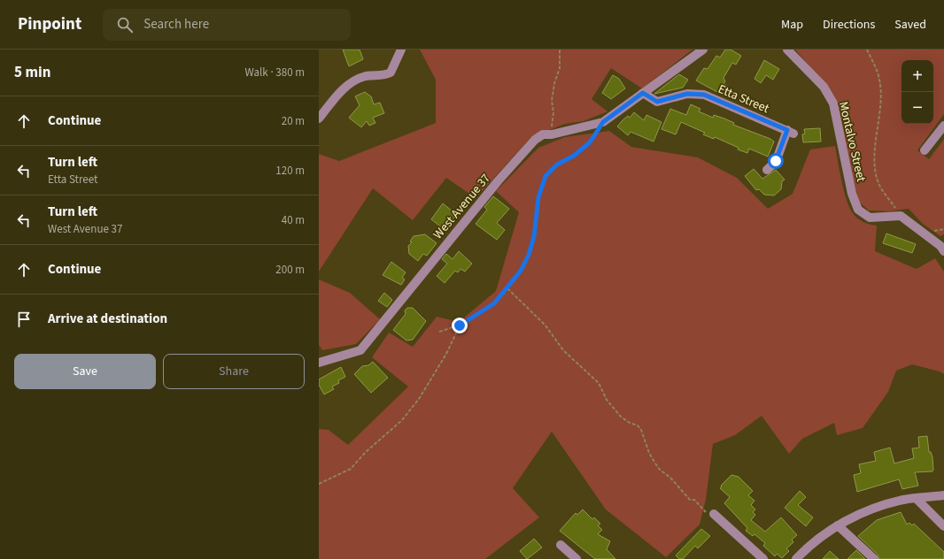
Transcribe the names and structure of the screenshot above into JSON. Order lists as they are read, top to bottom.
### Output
{
  "streets": {
    "street": ["Etta Street", "Montalvo Street", "West Avenue 37"]
  },
  "crossings": [
    ["Etta Street", "West Avenue 37"]
  ],
  "page": {
    "header": "Pinpoint",
    "search": "Search here",
    "nav": ["Map", "Directions", "Saved"],
    "heading": ["5 min", "Walk · 380 m"],
    "map_buttons": ["+", "−"],
    "list": [
      ["Continue", "20 m"],
      ["Turn left", "Etta Street", "120 m"],
      ["Turn left", "West Avenue 37", "40 m"],
      ["Continue", "200 m"],
      "Arrive at destination"
    ],
    "buttons": ["Save", "Share"]
  }
}
